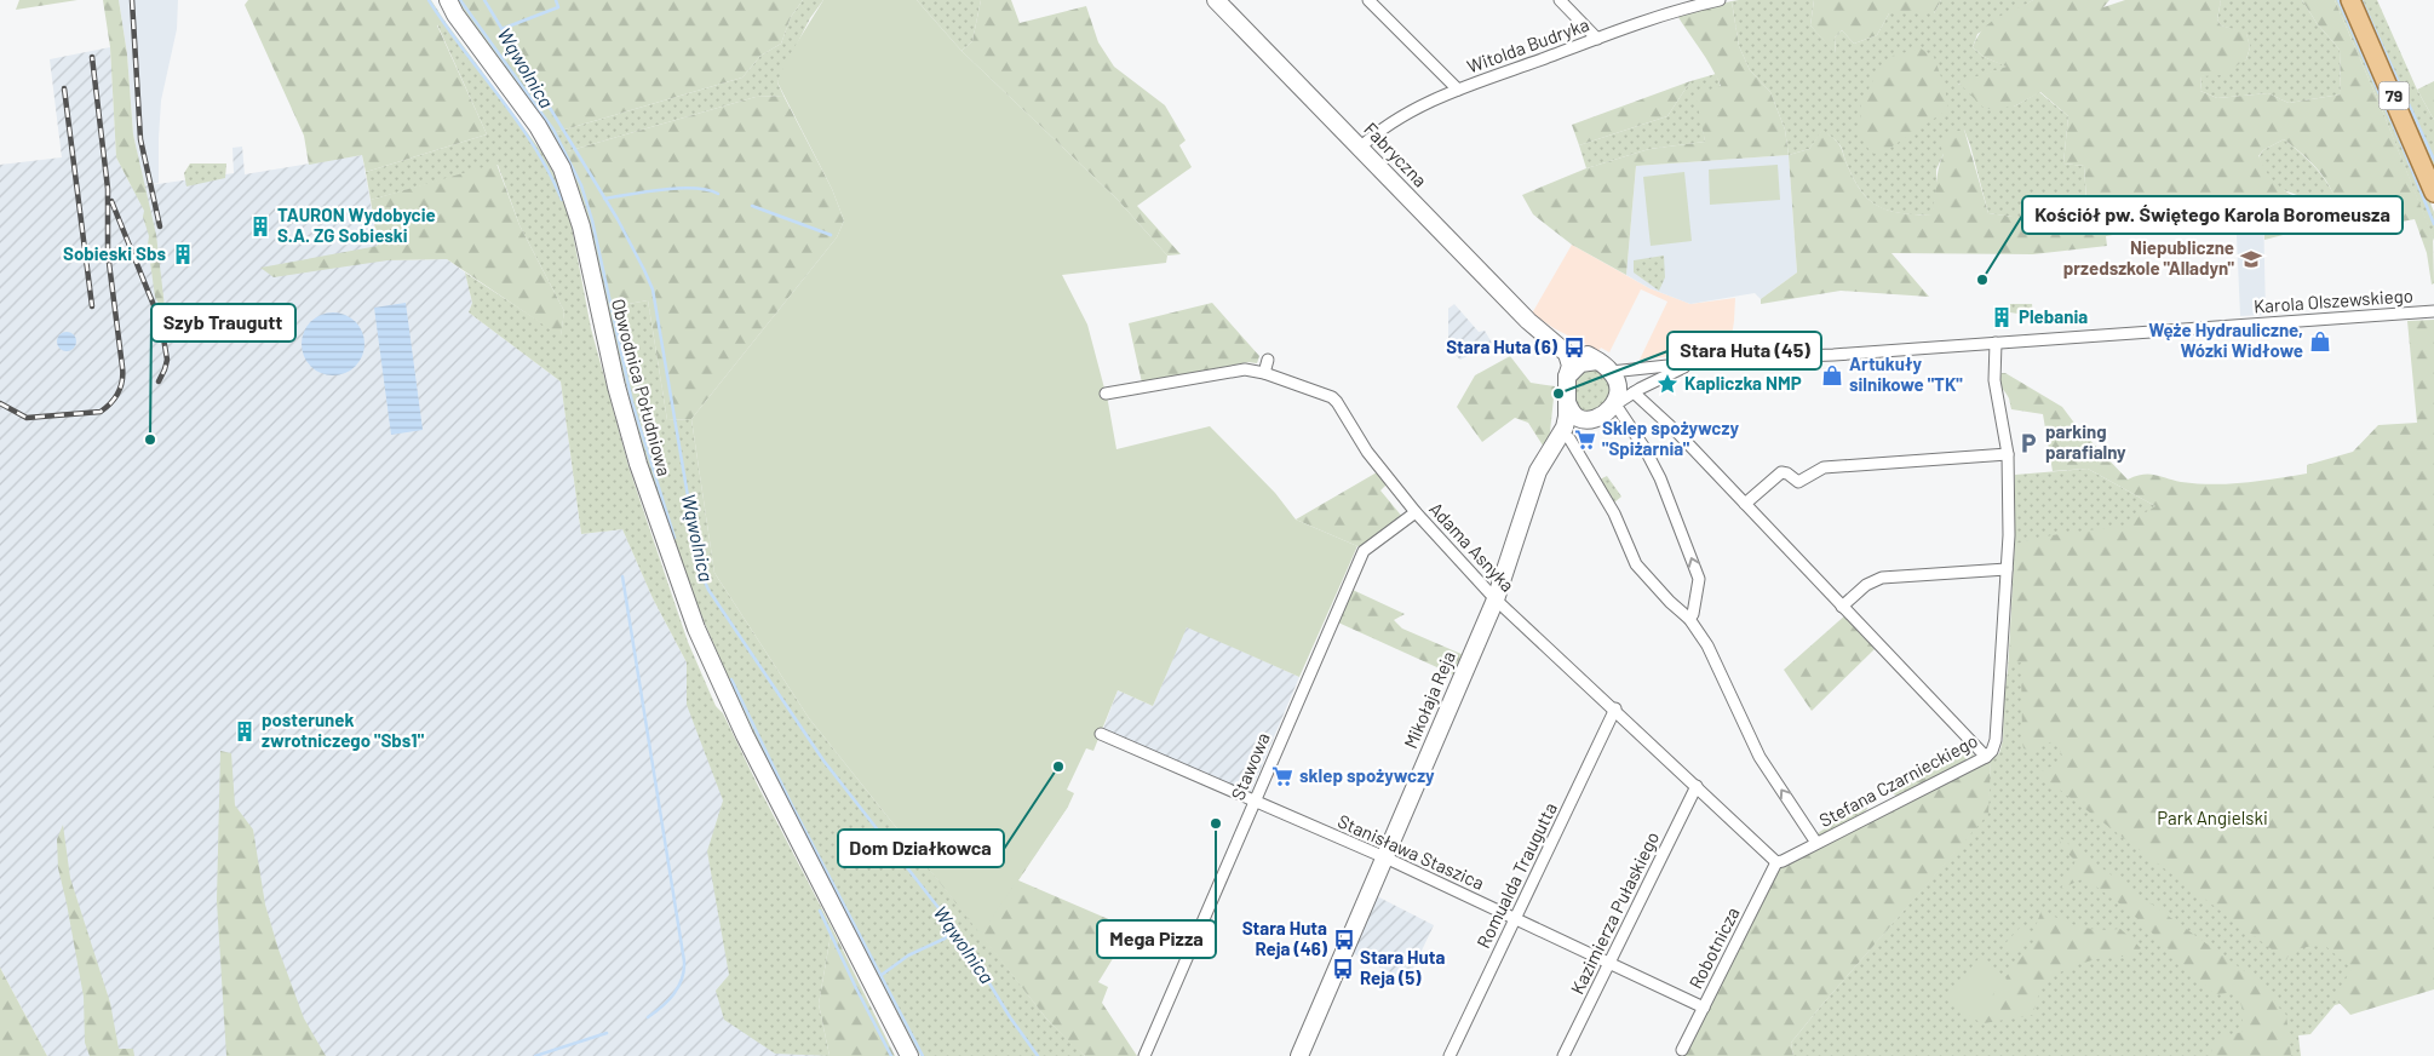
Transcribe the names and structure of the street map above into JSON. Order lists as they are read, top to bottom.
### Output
{
  "streets": {
    "main road": ["79"],
    "street": [
      "Witolda Budryka",
      "Fabryczna",
      "Karola Olszewskiego",
      "Obwodnica Południowa",
      "Adama Asnyka",
      "Mikołaja Reja",
      "Stawowa",
      "Stefana Czarnieckiego",
      "Stanisława Staszica",
      "Romualda Traugutta",
      "Kazimierza Pułaskiego",
      "Robotnicza"
    ]
  },
  "crossings": [
    ["Witolda Budryka", "Fabryczna"],
    ["Fabryczna", "Karola Olszewskiego"],
    ["Karola Olszewskiego", "Stefana Czarnieckiego"],
    ["Adama Asnyka", "Mikołaja Reja"],
    ["Adama Asnyka", "Stawowa"],
    ["Adama Asnyka", "Romualda Traugutta"],
    ["Adama Asnyka", "Kazimierza Pułaskiego"],
    ["Adama Asnyka", "Robotnicza"],
    ["Mikołaja Reja", "Stefana Czarnieckiego"],
    ["Mikołaja Reja", "Stanisława Staszica"],
    ["Stawowa", "Stanisława Staszica"],
    ["Stanisława Staszica", "Romualda Traugutta"],
    ["Stanisława Staszica", "Kazimierza Pułaskiego"],
    ["Stanisława Staszica", "Robotnicza"]
  ],
  "water": ["Wąwolnica"],
  "parks": ["Park Angielski"],
  "places": {
    "building": [
      "TAURON Wydobycie S.A. ZG Sobieski",
      "Sobieski Sbs",
      "Plebania",
      "posterunek zwrotniczego \"Sbs1\""
    ],
    "school or university": ["Niepubliczne przedszkole \"Alladyn\""],
    "other": [
      "Kościół pw. Świętego Karola Boromeusza",
      "Stara Huta (45)",
      "Szyb Traugutt",
      "Dom Działkowca",
      "Mega Pizza"
    ],
    "shop": ["Węże Hydrauliczne, Wózki Widłowe", "Artukuły silnikowe \"TK\""],
    "bus stop": ["Stara Huta (6)", "Stara Huta Reja (46)", "Stara Huta Reja (5)"],
    "place": ["Kapliczka NMP"],
    "supermarket": ["Sklep spożywczy \"Spiżarnia\"", "sklep spożywczy"],
    "parking": ["parking parafialny"]
  }
}
